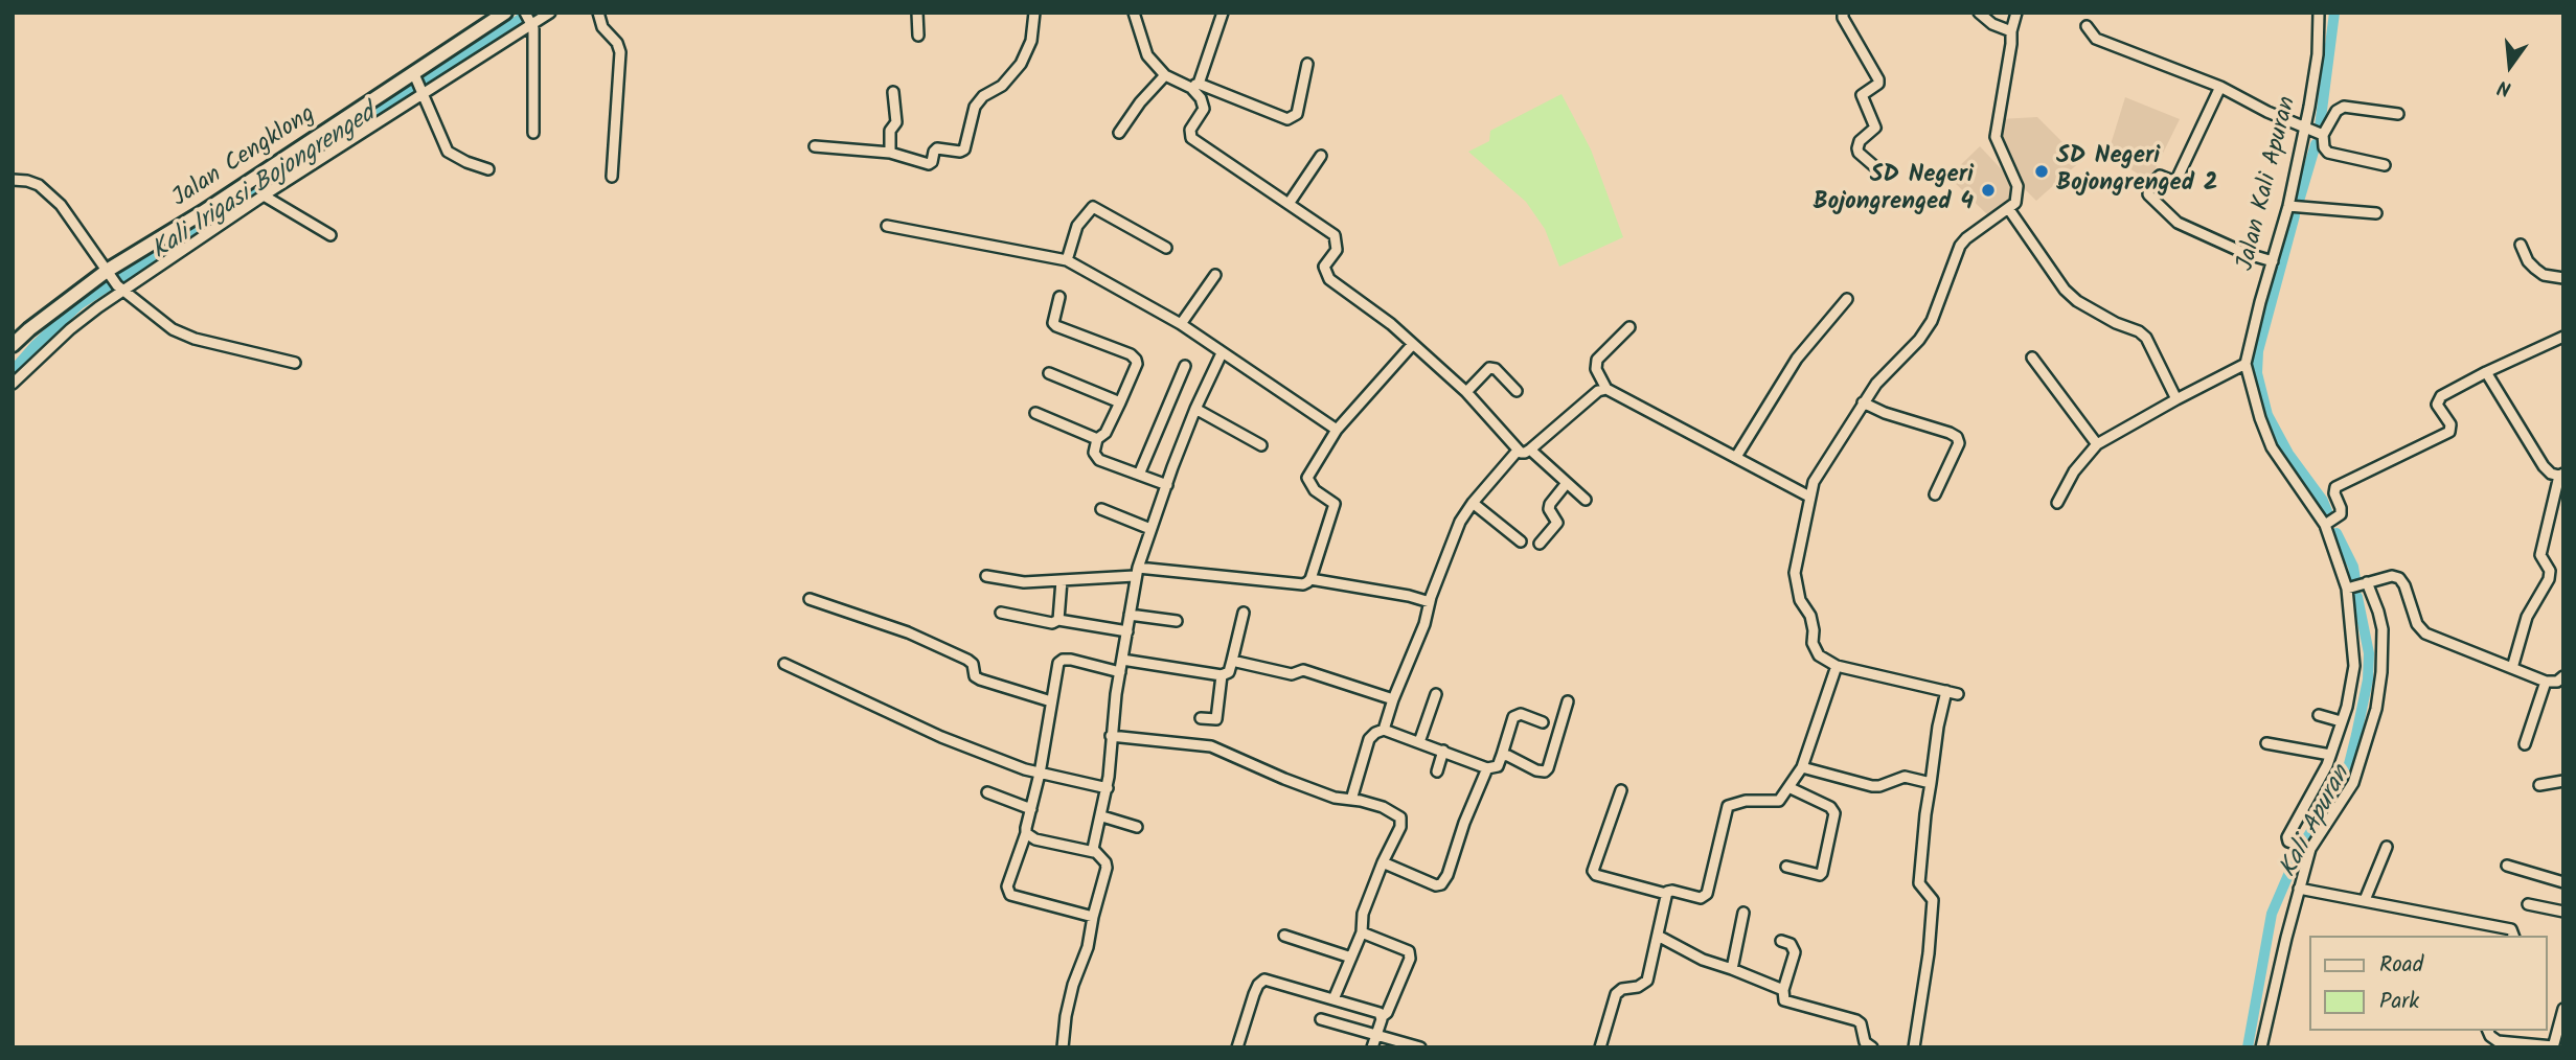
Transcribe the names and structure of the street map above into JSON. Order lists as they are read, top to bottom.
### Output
{
  "streets": {
    "main road": ["Jalan Cengklong"],
    "street": ["Jalan Kali Apuran"]
  },
  "water": ["Kali Irigasi Bojongrenged", "Kali Apuran"],
  "places": ["SD Negeri Bojongrenged 2", "SD Negeri Bojongrenged 4"],
  "legend": ["Road", "Park"],
  "north": "bottom"
}
